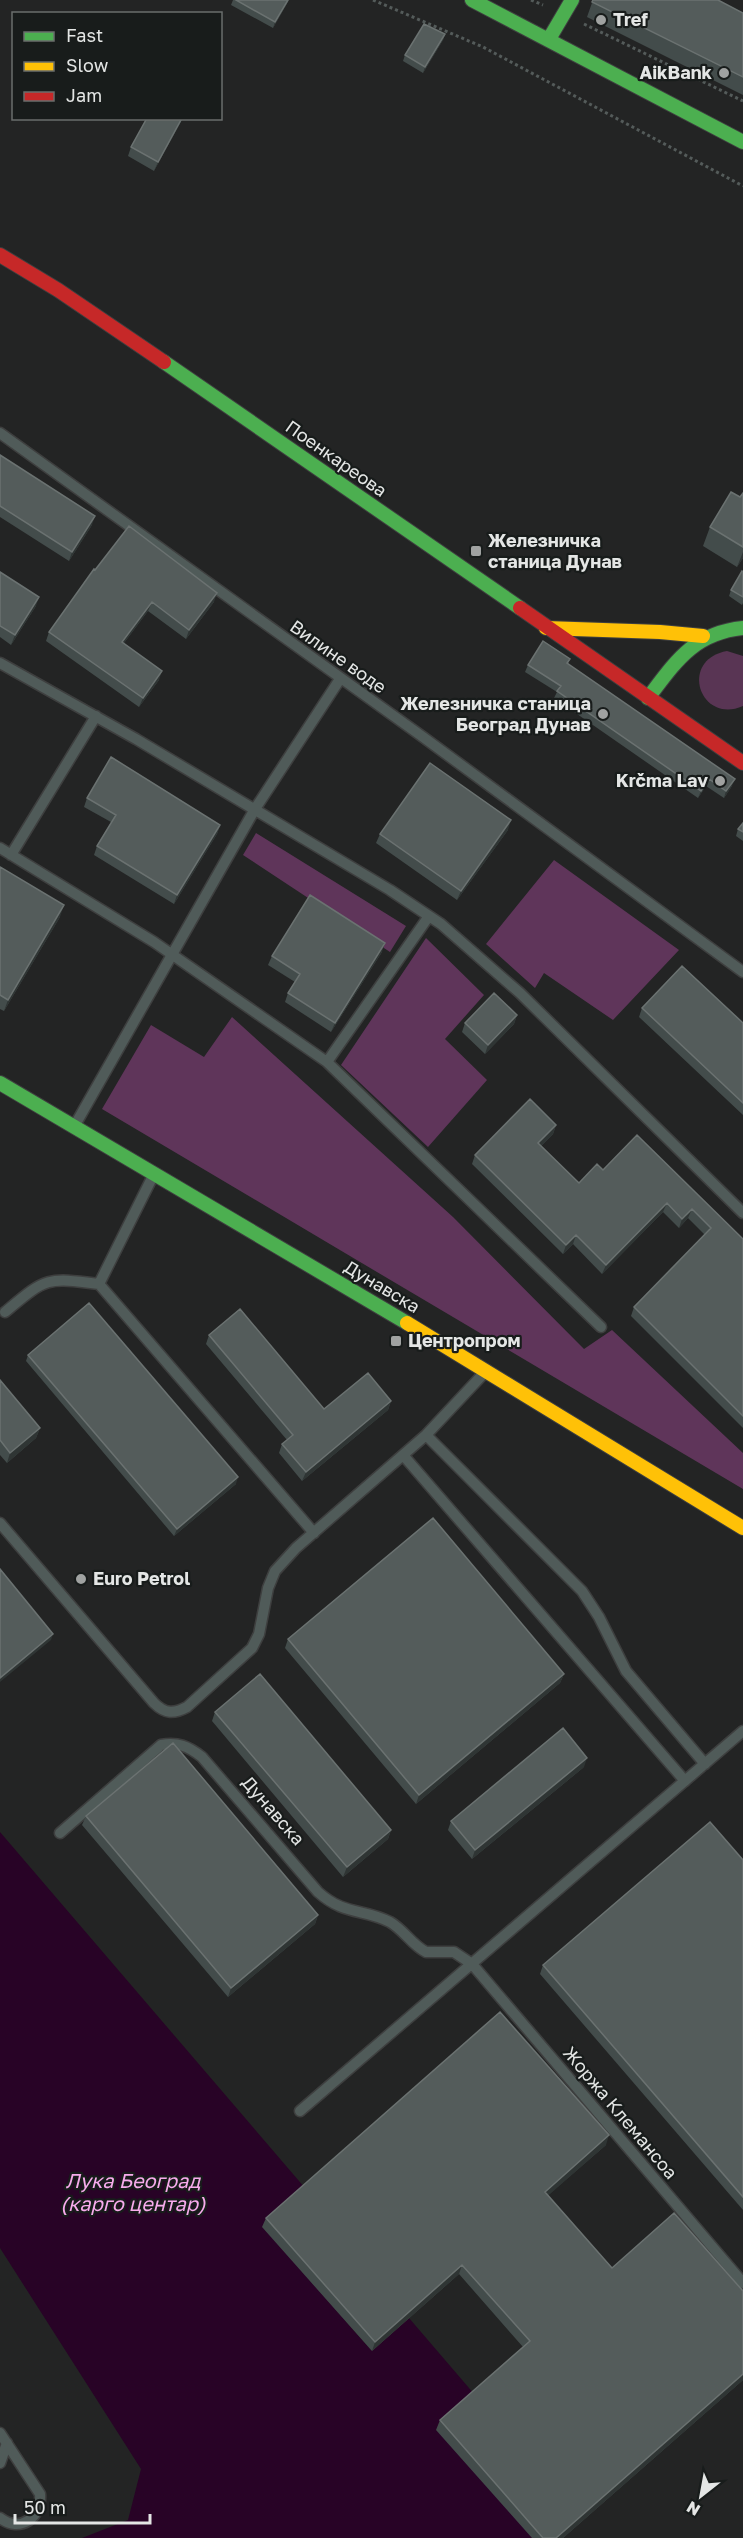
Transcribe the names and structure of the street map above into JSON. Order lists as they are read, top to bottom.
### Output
{
  "streets": {
    "street": ["Поенкареова", "Дунавска"],
    "lane": ["Вилине воде", "Жоржа Клемансоа"]
  },
  "crossings": [
    ["Дунавска", "Жоржа Клемансоа"]
  ],
  "water": ["Лука Београд (карго центар)"],
  "places": {
    "other": [
      "Tref",
      "AikBank",
      "Железничка станица Београд Дунав",
      "Krčma Lav",
      "Euro Petrol"
    ],
    "transit": ["Железничка станица Дунав", "Центропром"]
  },
  "legend": ["Fast", "Slow", "Jam"],
  "scale_bar": "50 m",
  "north": "bottom left"
}
